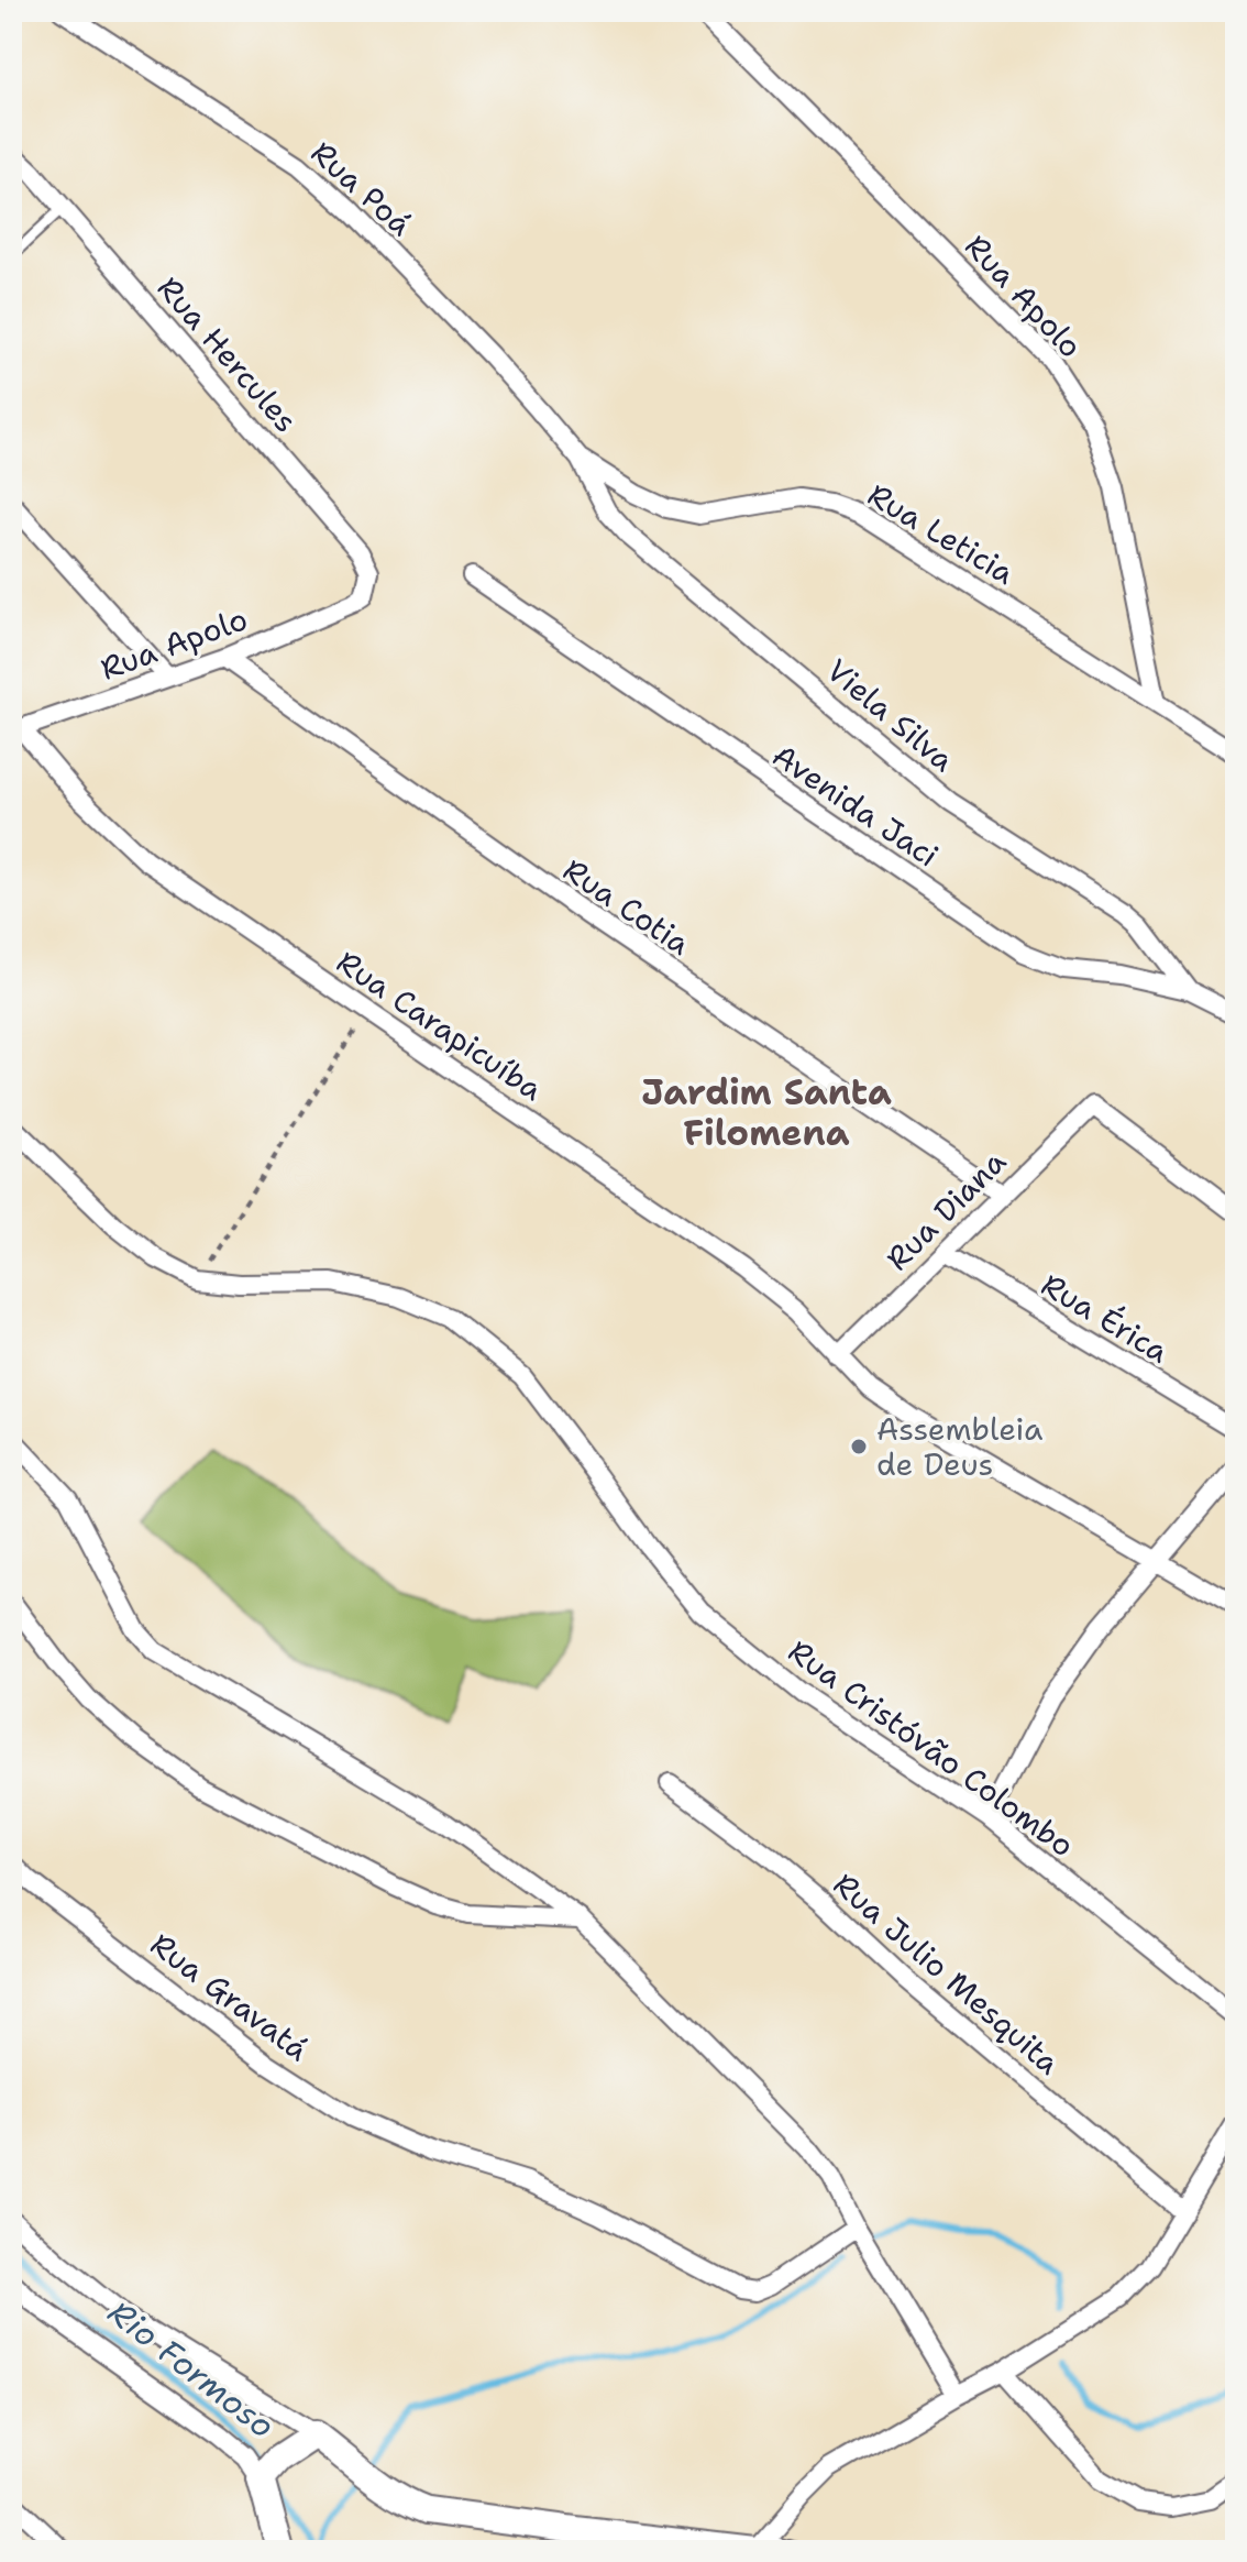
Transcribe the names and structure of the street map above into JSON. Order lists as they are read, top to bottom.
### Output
{
  "streets": {
    "street": [
      "Rua Poá",
      "Rua Apolo",
      "Rua Hercules",
      "Rua Leticia",
      "Viela Silva",
      "Avenida Jaci",
      "Rua Cotia",
      "Rua Carapicuíba",
      "Rua Diana",
      "Rua Érica",
      "Rua Cristóvão Colombo",
      "Rua Julio Mesquita",
      "Rua Gravatá"
    ]
  },
  "crossings": [
    ["Rua Poá", "Rua Leticia"],
    ["Rua Poá", "Viela Silva"],
    ["Rua Apolo", "Rua Hercules"],
    ["Rua Apolo", "Rua Leticia"],
    ["Rua Apolo", "Rua Cotia"],
    ["Rua Apolo", "Rua Carapicuíba"],
    ["Rua Leticia", "Viela Silva"],
    ["Viela Silva", "Avenida Jaci"],
    ["Rua Cotia", "Rua Diana"],
    ["Rua Carapicuíba", "Rua Diana"],
    ["Rua Diana", "Rua Érica"]
  ],
  "districts": ["Jardim Santa Filomena"],
  "water": ["Rio Formoso"],
  "places": ["Assembleia de Deus"]
}
